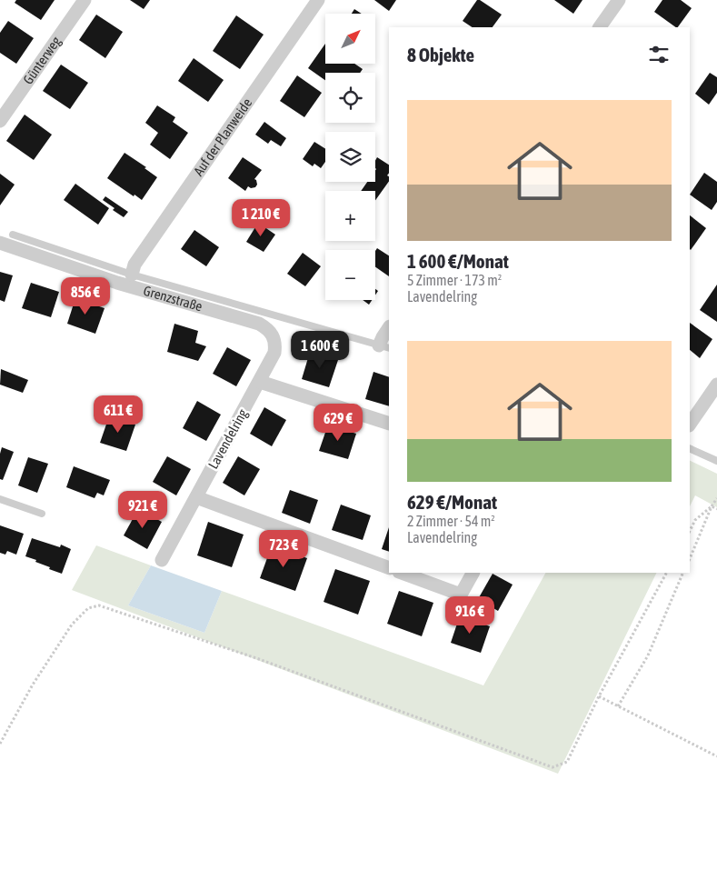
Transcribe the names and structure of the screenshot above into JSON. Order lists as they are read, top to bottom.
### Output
{
  "streets": {
    "street": [
      "Günterweg",
      "Auf der Planweide",
      "Grenzstraße",
      "Lavendelring"
    ]
  },
  "crossings": [
    ["Grenzstraße", "Lavendelring"]
  ],
  "north": "top right",
  "page": {
    "map_buttons": ["+", "−"],
    "heading": "8 Objekte",
    "list": [
      {
        "name": "1 600 €/Monat",
        "note": "5 Zimmer · 173 m² · Lavendelring"
      },
      {
        "name": "629 €/Monat",
        "note": "2 Zimmer · 54 m² · Lavendelring"
      }
    ],
    "price": [
      "1 210 €",
      "856 €",
      "1 600 €",
      "611 €",
      "629 €",
      "921 €",
      "723 €",
      "916 €"
    ]
  }
}
